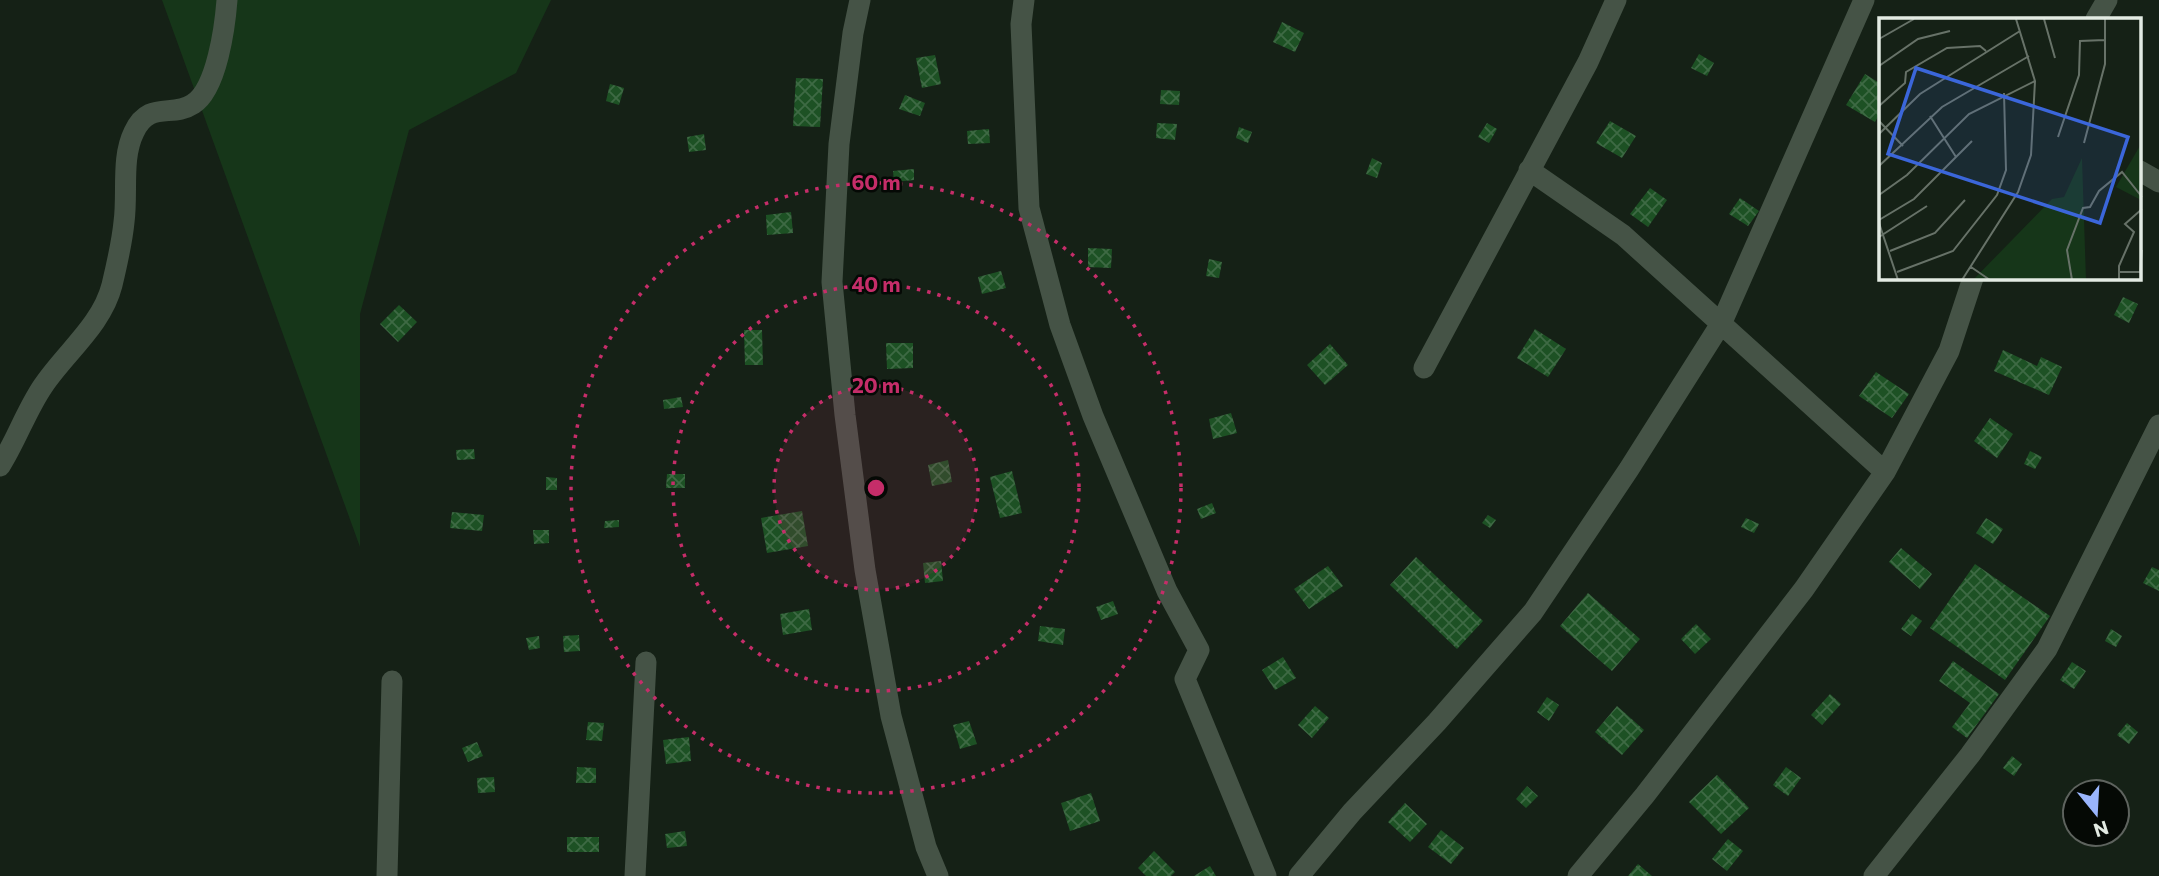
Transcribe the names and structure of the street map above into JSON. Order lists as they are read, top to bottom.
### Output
{
  "north": "bottom",
  "rings": ["60 m", "40 m", "20 m"]
}
